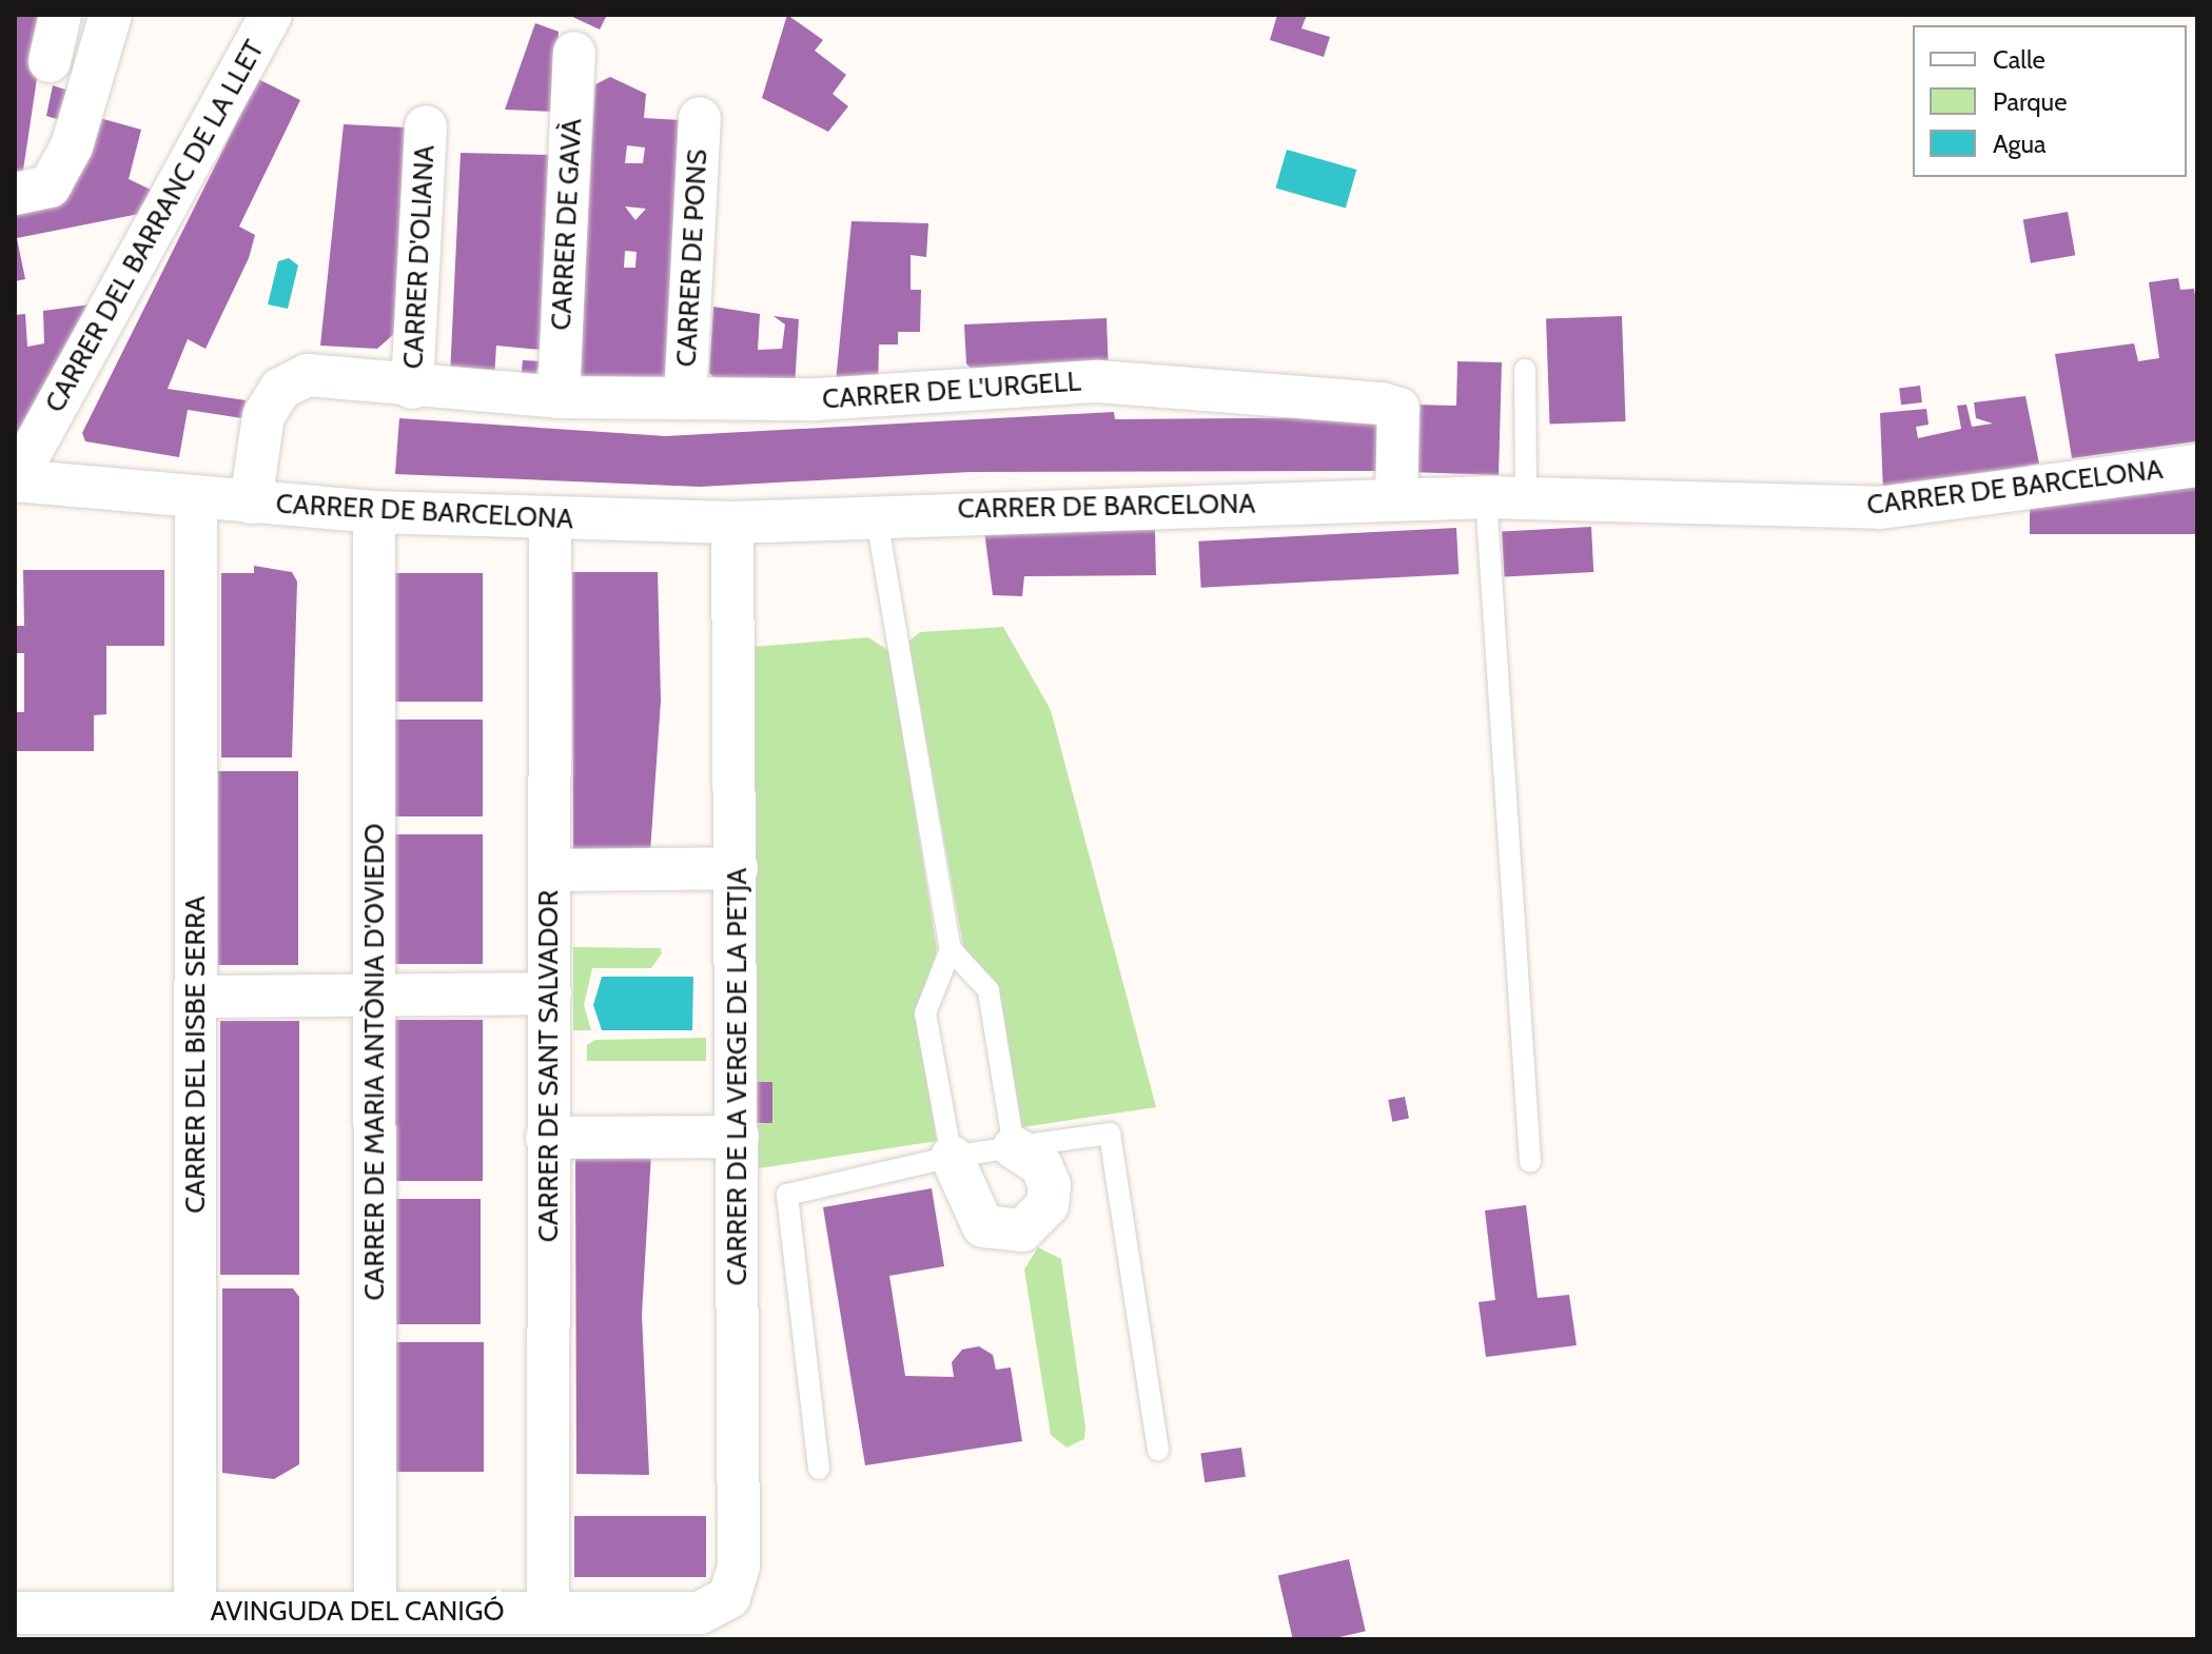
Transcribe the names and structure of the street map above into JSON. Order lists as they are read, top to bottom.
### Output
{
  "streets": {
    "street": [
      "CARRER DE GAVÀ",
      "CARRER DEL BARRANC DE LA LLET",
      "CARRER D'OLIANA",
      "CARRER DE PONS",
      "CARRER DE L'URGELL",
      "CARRER DE BARCELONA",
      "CARRER DEL BISBE SERRA",
      "CARRER DE MARIA ANTÒNIA D'OVIEDO",
      "CARRER DE SANT SALVADOR",
      "CARRER DE LA VERGE DE LA PETJA",
      "AVINGUDA DEL CANIGÓ"
    ]
  },
  "crossings": [
    ["CARRER DE GAVÀ", "CARRER DE L'URGELL"],
    ["CARRER DEL BARRANC DE LA LLET", "CARRER DE BARCELONA"],
    ["CARRER D'OLIANA", "CARRER DE L'URGELL"],
    ["CARRER DE PONS", "CARRER DE L'URGELL"],
    ["CARRER DE L'URGELL", "CARRER DE BARCELONA"],
    ["CARRER DE BARCELONA", "CARRER DEL BISBE SERRA"],
    ["CARRER DE BARCELONA", "CARRER DE MARIA ANTÒNIA D'OVIEDO"],
    ["CARRER DE BARCELONA", "CARRER DE SANT SALVADOR"],
    ["CARRER DE BARCELONA", "CARRER DE LA VERGE DE LA PETJA"],
    ["CARRER DEL BISBE SERRA", "AVINGUDA DEL CANIGÓ"],
    ["CARRER DE MARIA ANTÒNIA D'OVIEDO", "AVINGUDA DEL CANIGÓ"],
    ["CARRER DE SANT SALVADOR", "AVINGUDA DEL CANIGÓ"],
    ["CARRER DE LA VERGE DE LA PETJA", "AVINGUDA DEL CANIGÓ"]
  ],
  "legend": ["Calle", "Parque", "Agua"]
}
